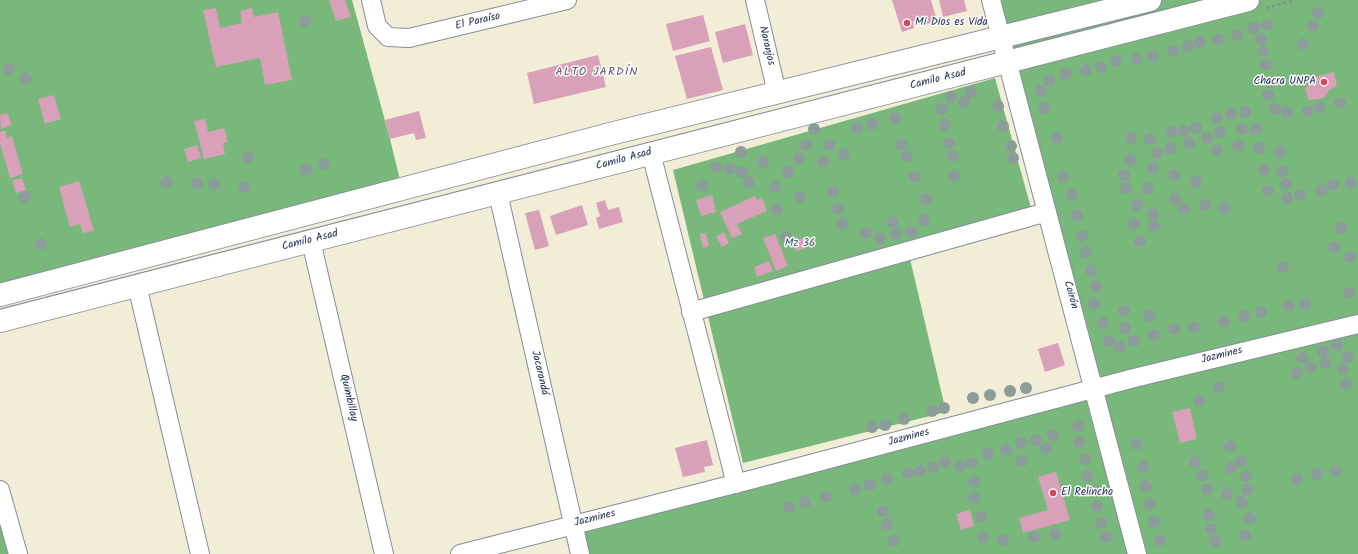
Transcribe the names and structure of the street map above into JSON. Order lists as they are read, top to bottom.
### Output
{
  "streets": {
    "street": [
      "El Paraíso",
      "Naranjos",
      "Camilo Asad",
      "Coirón",
      "Jazmines",
      "Jacarandá",
      "Quimbillay"
    ]
  },
  "crossings": [
    ["Camilo Asad", "Coirón"],
    ["Camilo Asad", "Jacarandá"],
    ["Camilo Asad", "Quimbillay"],
    ["Coirón", "Jazmines"],
    ["Jazmines", "Jacarandá"]
  ],
  "districts": ["ALTO JARDÍN"],
  "parks": ["Mz 36"],
  "places": ["Mi Dios es Vida", "Chacra UNPA", "El Relincho"]
}
